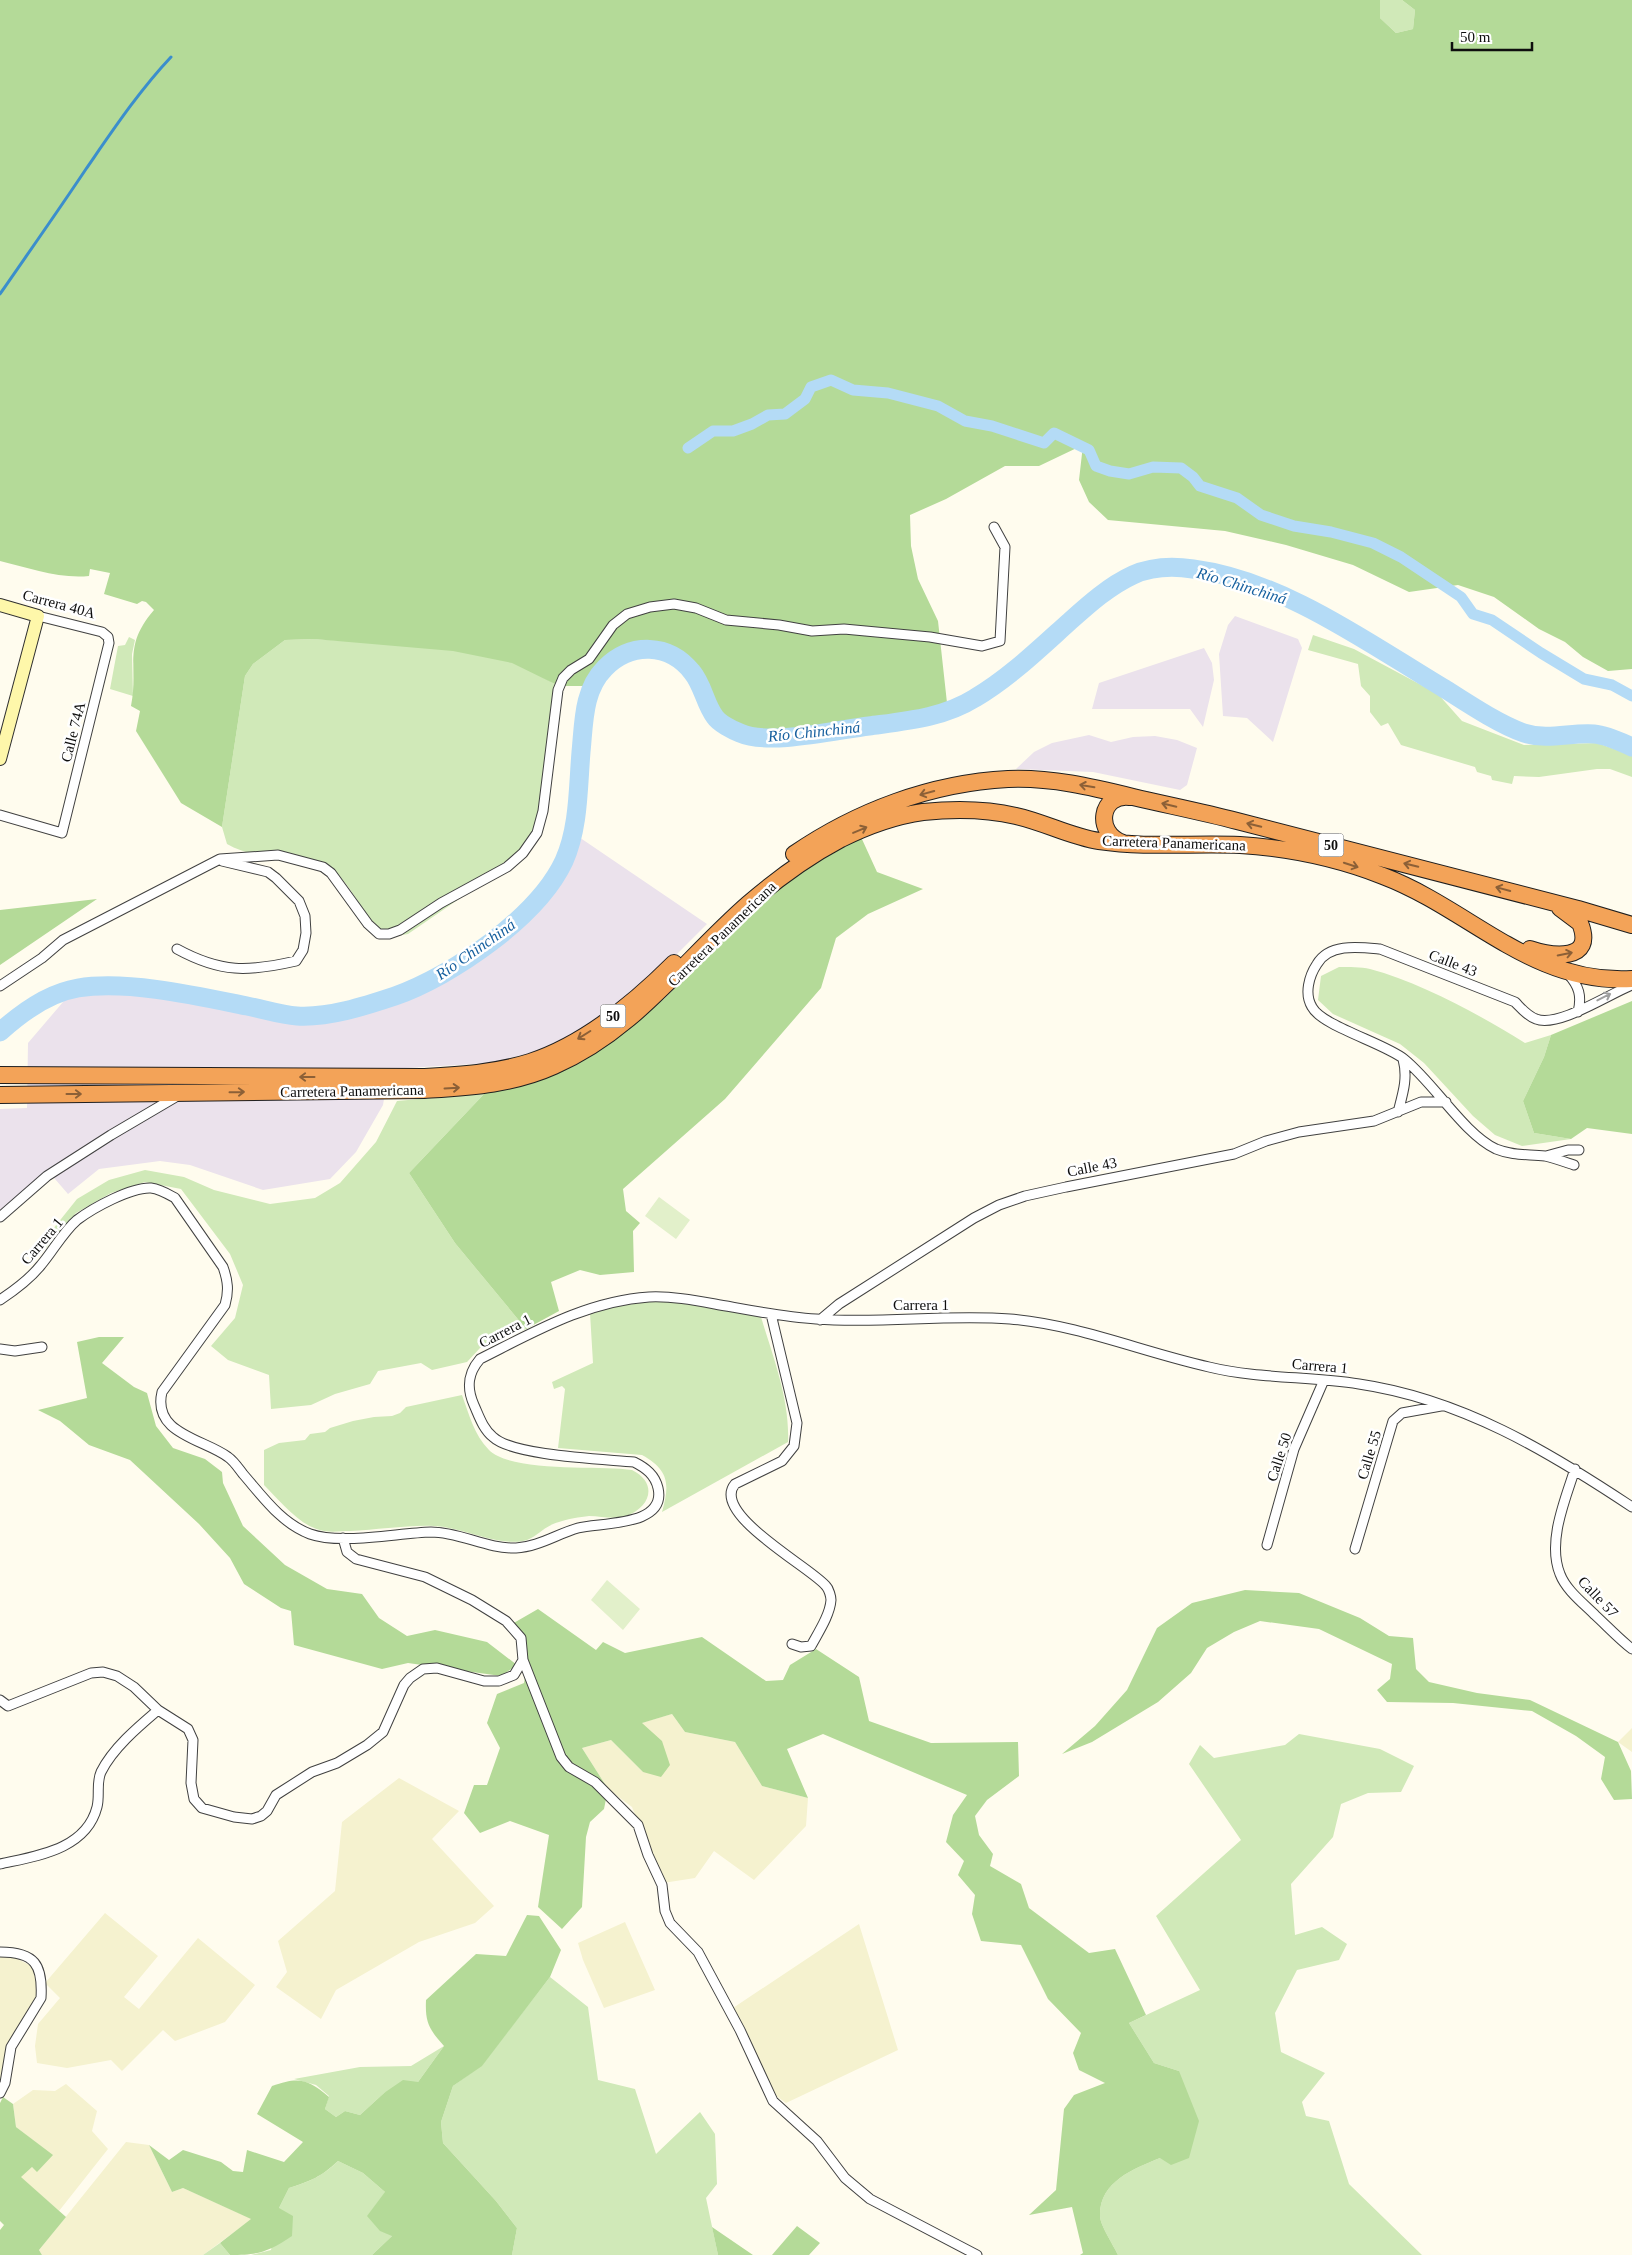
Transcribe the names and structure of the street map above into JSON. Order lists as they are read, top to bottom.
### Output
{
  "streets": {
    "highway": ["Carretera Panamericana", "50"],
    "street": [
      "Carrera 40A",
      "Calle 74A",
      "Calle 43",
      "Carrera 1",
      "Calle 55",
      "Calle 50",
      "Calle 57"
    ]
  },
  "crossings": [
    ["Carrera 40A", "Calle 74A"],
    ["Calle 43", "Carrera 1"],
    ["Carrera 1", "Calle 55"],
    ["Carrera 1", "Calle 50"],
    ["Carrera 1", "Calle 57"]
  ],
  "water": ["Río Chinchiná"],
  "scale_bar": "50 m"
}
